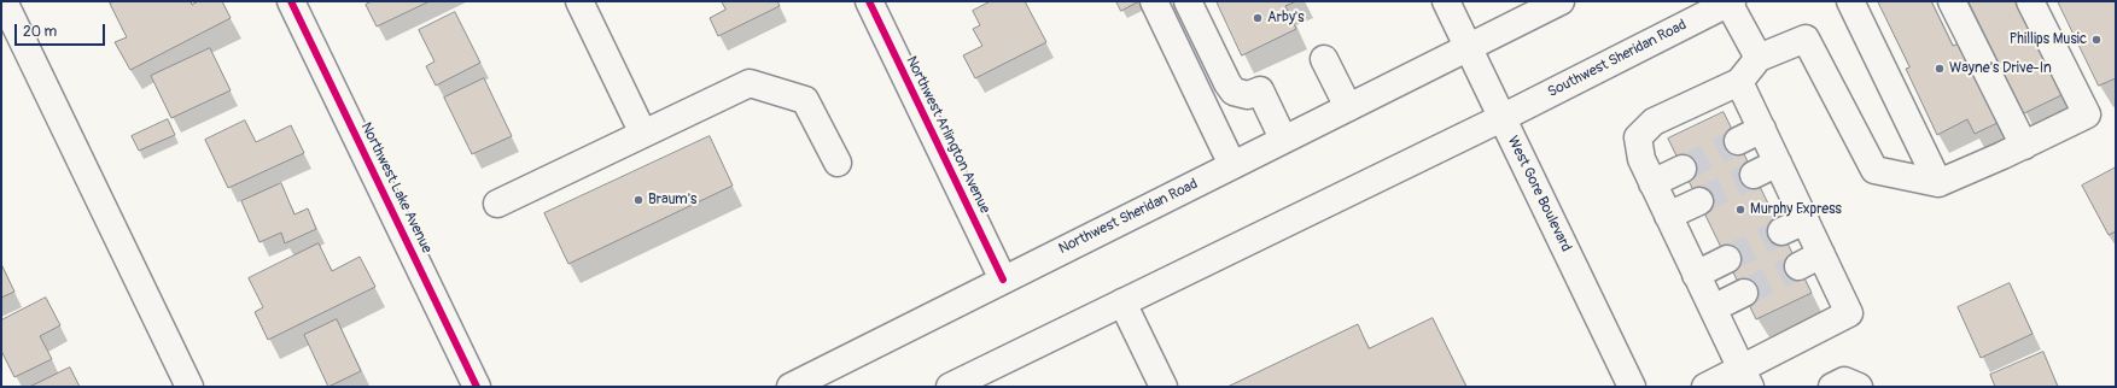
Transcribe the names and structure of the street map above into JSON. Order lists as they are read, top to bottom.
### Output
{
  "streets": {
    "main road": [
      "Southwest Sheridan Road",
      "Northwest Arlington Avenue",
      "Northwest Lake Avenue",
      "West Gore Boulevard",
      "Northwest Sheridan Road"
    ]
  },
  "crossings": [
    ["Southwest Sheridan Road", "West Gore Boulevard"],
    ["Northwest Arlington Avenue", "Northwest Sheridan Road"],
    ["West Gore Boulevard", "Northwest Sheridan Road"]
  ],
  "places": [
    "Arby's",
    "Phillips Music",
    "Wayne's Drive-In",
    "Braum's",
    "Murphy Express"
  ],
  "scale_bar": "20 m"
}
